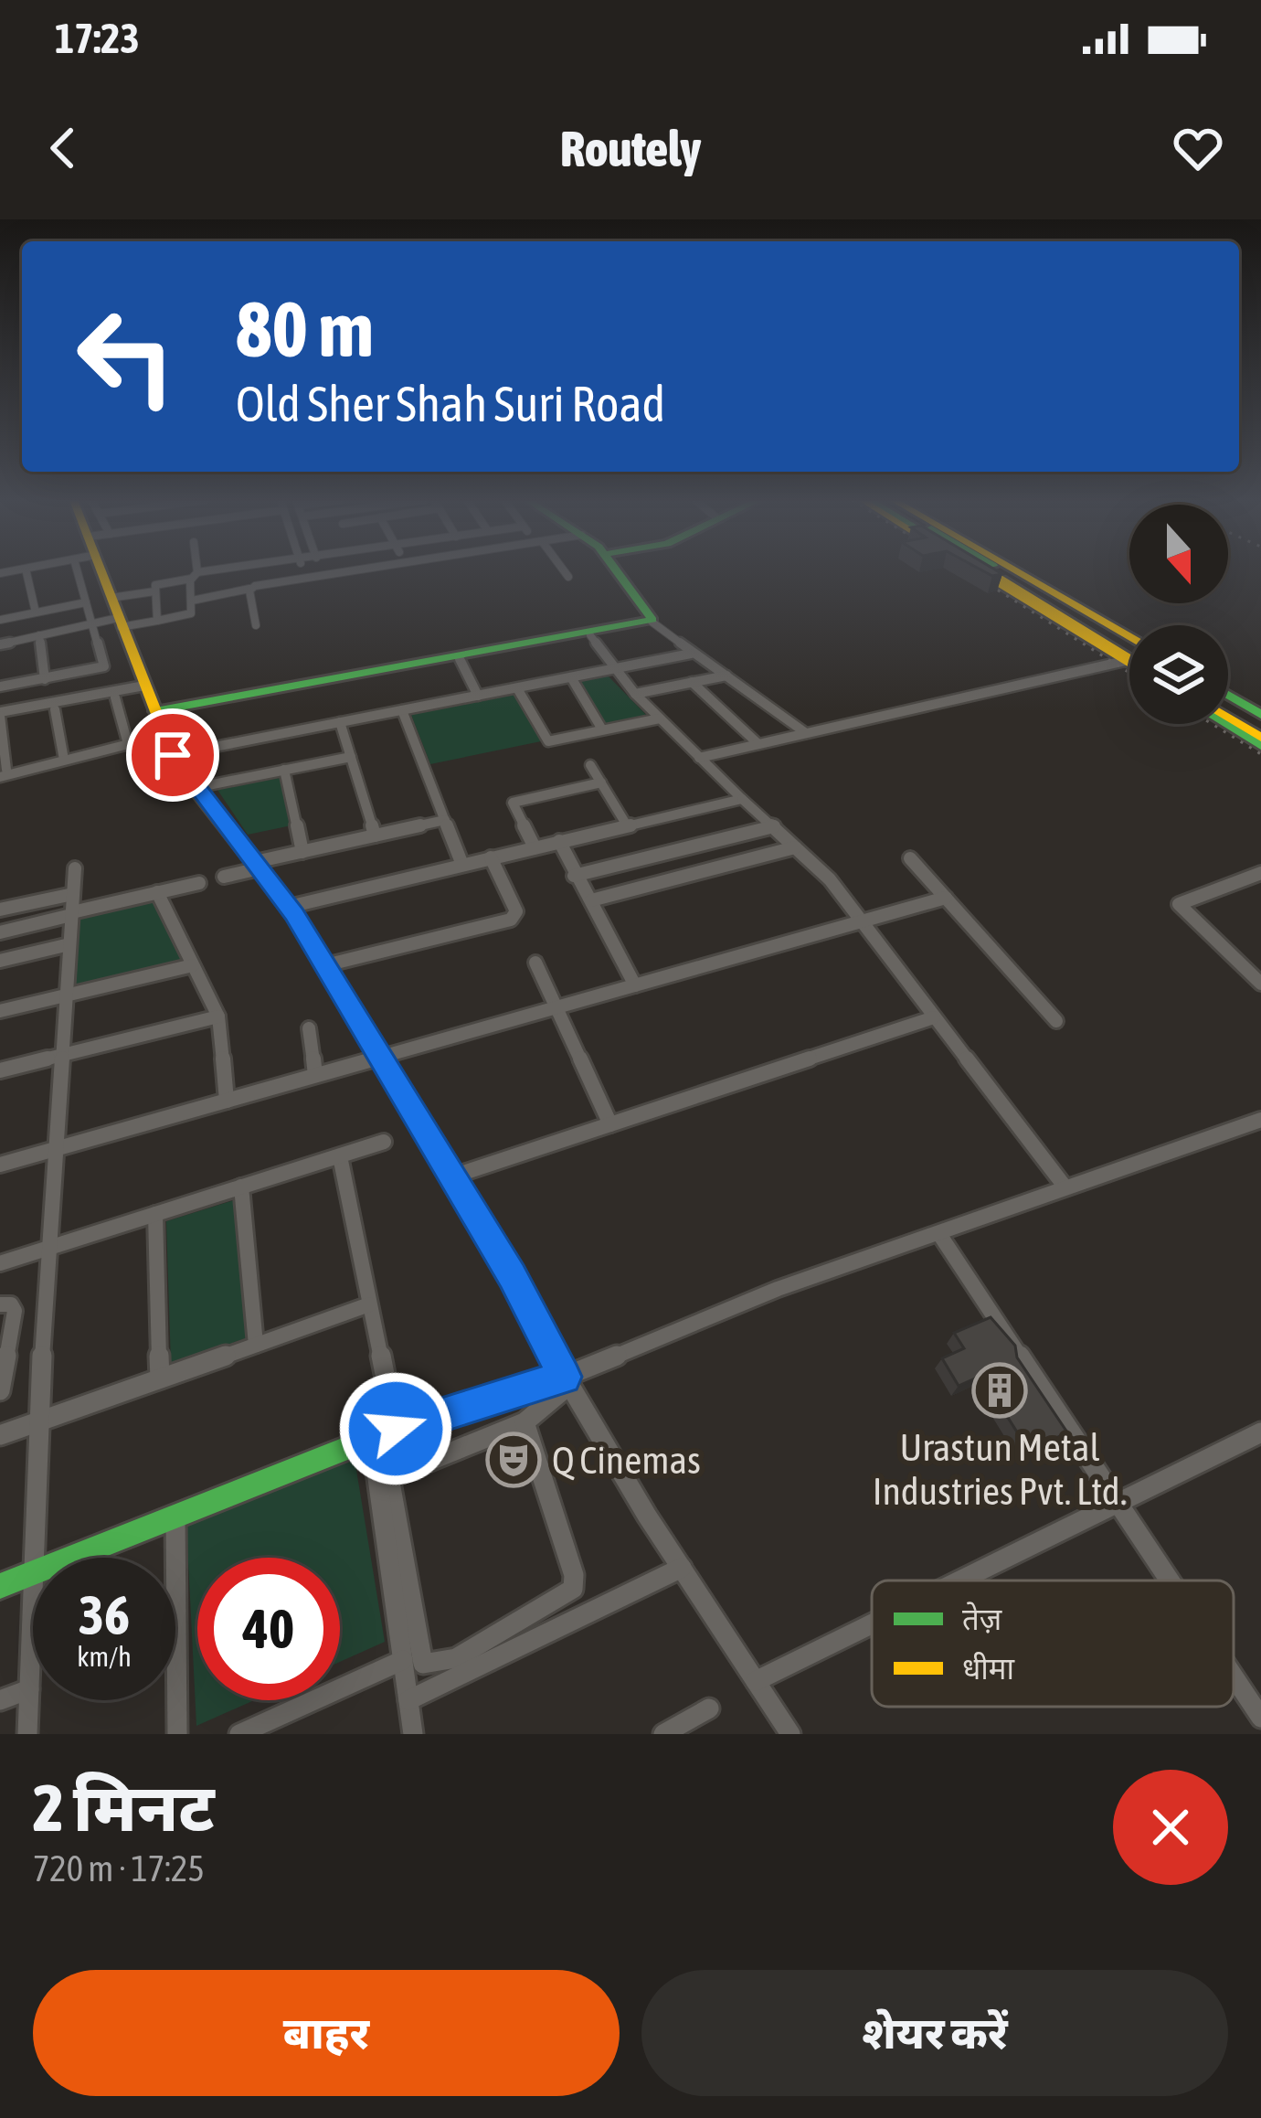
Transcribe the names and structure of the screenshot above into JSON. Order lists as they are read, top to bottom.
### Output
{
  "places": {
    "building": ["Urastun Metal Industries Pvt. Ltd."],
    "theatre": ["Q Cinemas"]
  },
  "legend": ["तेज़", "धीमा"],
  "north": "bottom",
  "page": {
    "status": "17:23",
    "header": "Routely",
    "turn": ["80 m", "Old Sher Shah Suri Road"],
    "speed": "36 km/h",
    "limit": "40",
    "heading": ["2 मिनट", "720 m · 17:25"],
    "buttons": ["बाहर", "शेयर करें"]
  }
}
